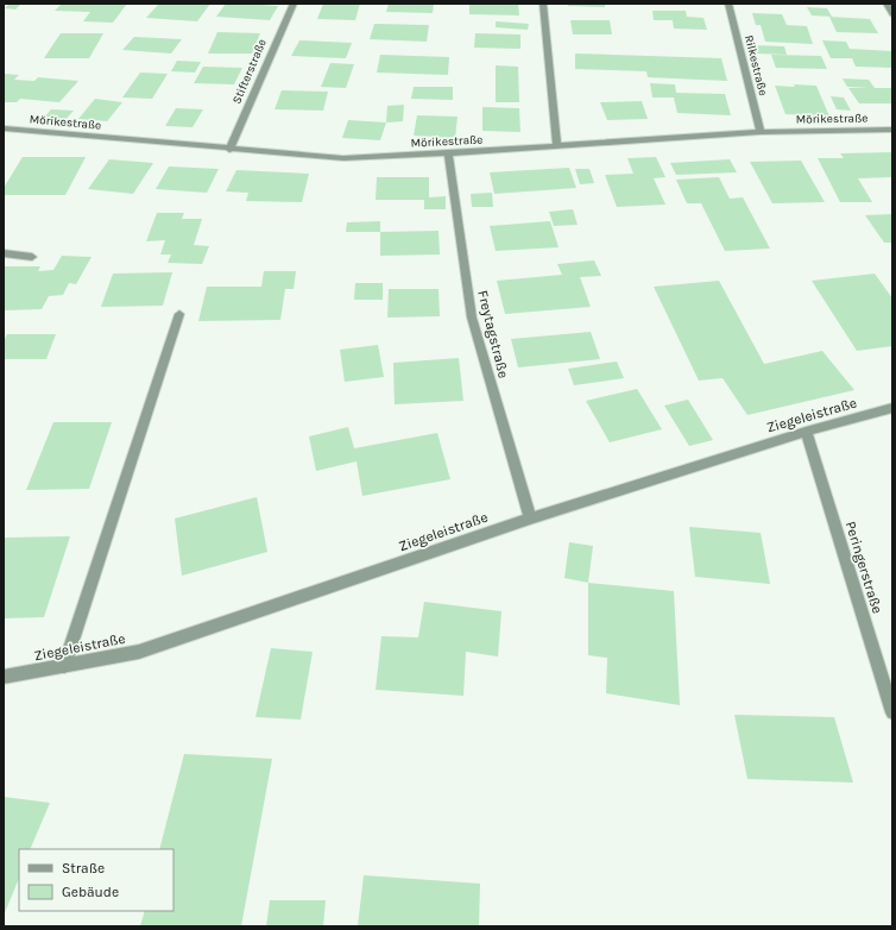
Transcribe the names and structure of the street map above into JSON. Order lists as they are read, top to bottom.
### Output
{
  "streets": {
    "street": [
      "Rilkestraße",
      "Stifterstraße",
      "Mörikestraße",
      "Freytagstraße",
      "Ziegeleistraße",
      "Peringerstraße"
    ]
  },
  "crossings": [
    ["Rilkestraße", "Mörikestraße"],
    ["Stifterstraße", "Mörikestraße"],
    ["Mörikestraße", "Freytagstraße"],
    ["Freytagstraße", "Ziegeleistraße"],
    ["Ziegeleistraße", "Peringerstraße"]
  ],
  "legend": ["Straße", "Gebäude"]
}
